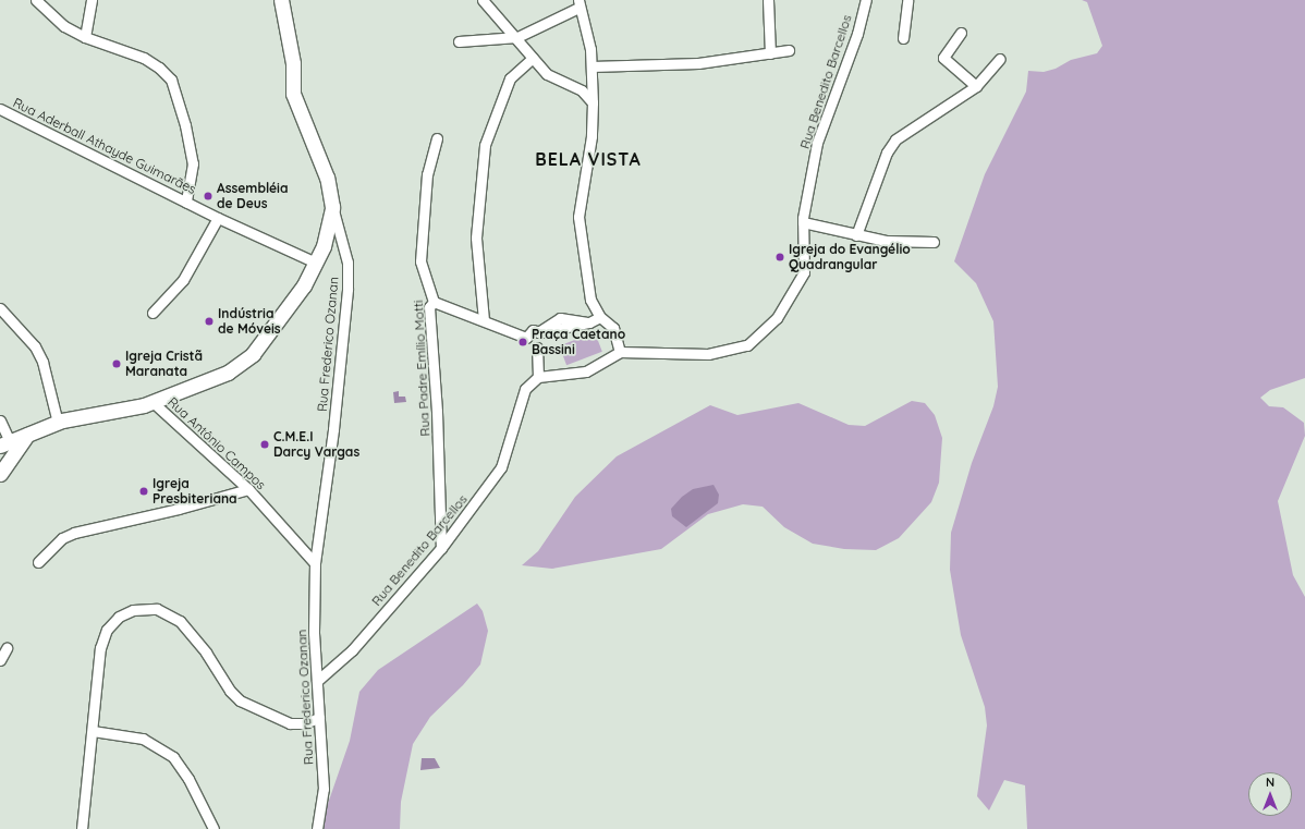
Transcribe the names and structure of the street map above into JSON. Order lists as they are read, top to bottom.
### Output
{
  "streets": {
    "street": [
      "Rua Benedito Barcellos",
      "Rua Aderball Athayde Guimarães",
      "Rua Frederico Ozanan",
      "Rua Padre Emílio Motti",
      "Rua Antônio Campos"
    ]
  },
  "crossings": [
    ["Rua Benedito Barcellos", "Rua Frederico Ozanan"],
    ["Rua Benedito Barcellos", "Rua Padre Emílio Motti"],
    ["Rua Frederico Ozanan", "Rua Antônio Campos"]
  ],
  "districts": ["BELA VISTA"],
  "places": [
    "Assembléia de Deus",
    "Igreja do Evangélio Quadrangular",
    "Indústria de Móveis",
    "Praça Caetano Bassini",
    "Igreja Cristã Maranata",
    "C.M.E.I Darcy Vargas",
    "Igreja Presbiteriana"
  ],
  "north": "top"
}
